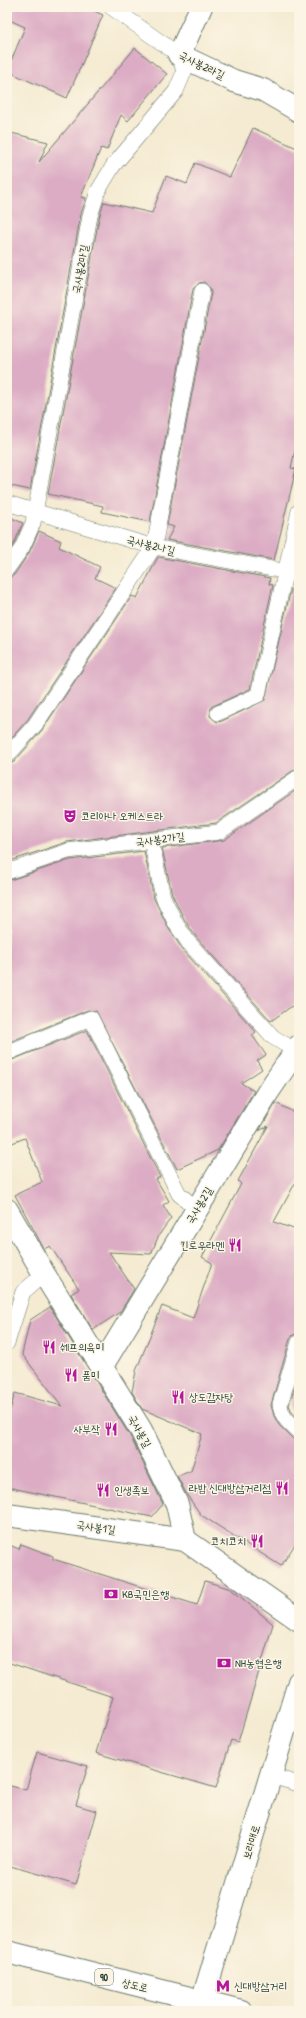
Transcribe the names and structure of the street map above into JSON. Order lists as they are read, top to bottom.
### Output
{
  "streets": {
    "street": [
      "국사봉2라길",
      "국사봉2길",
      "국사봉길",
      "국사봉1길",
      "보라매로",
      "90",
      "상도로"
    ],
    "lane": ["국사봉2마길", "국사봉2나길", "국사봉2가길"]
  },
  "crossings": [
    ["국사봉2라길", "국사봉2마길"],
    ["국사봉2마길", "국사봉2나길"],
    ["국사봉2길", "국사봉길"],
    ["국사봉길", "국사봉1길"],
    ["보라매로", "상도로"]
  ],
  "places": {
    "theatre": ["코리아나 오케스트라"],
    "restaurant": [
      "킨로우라멘",
      "쉐프의육미",
      "품미",
      "상도감자탕",
      "사부작",
      "라밥 신대방삼거리점",
      "인생족보",
      "코치코치"
    ],
    "bank": ["KB국민은행", "NH농협은행"],
    "metro station": ["신대방삼거리"]
  }
}
